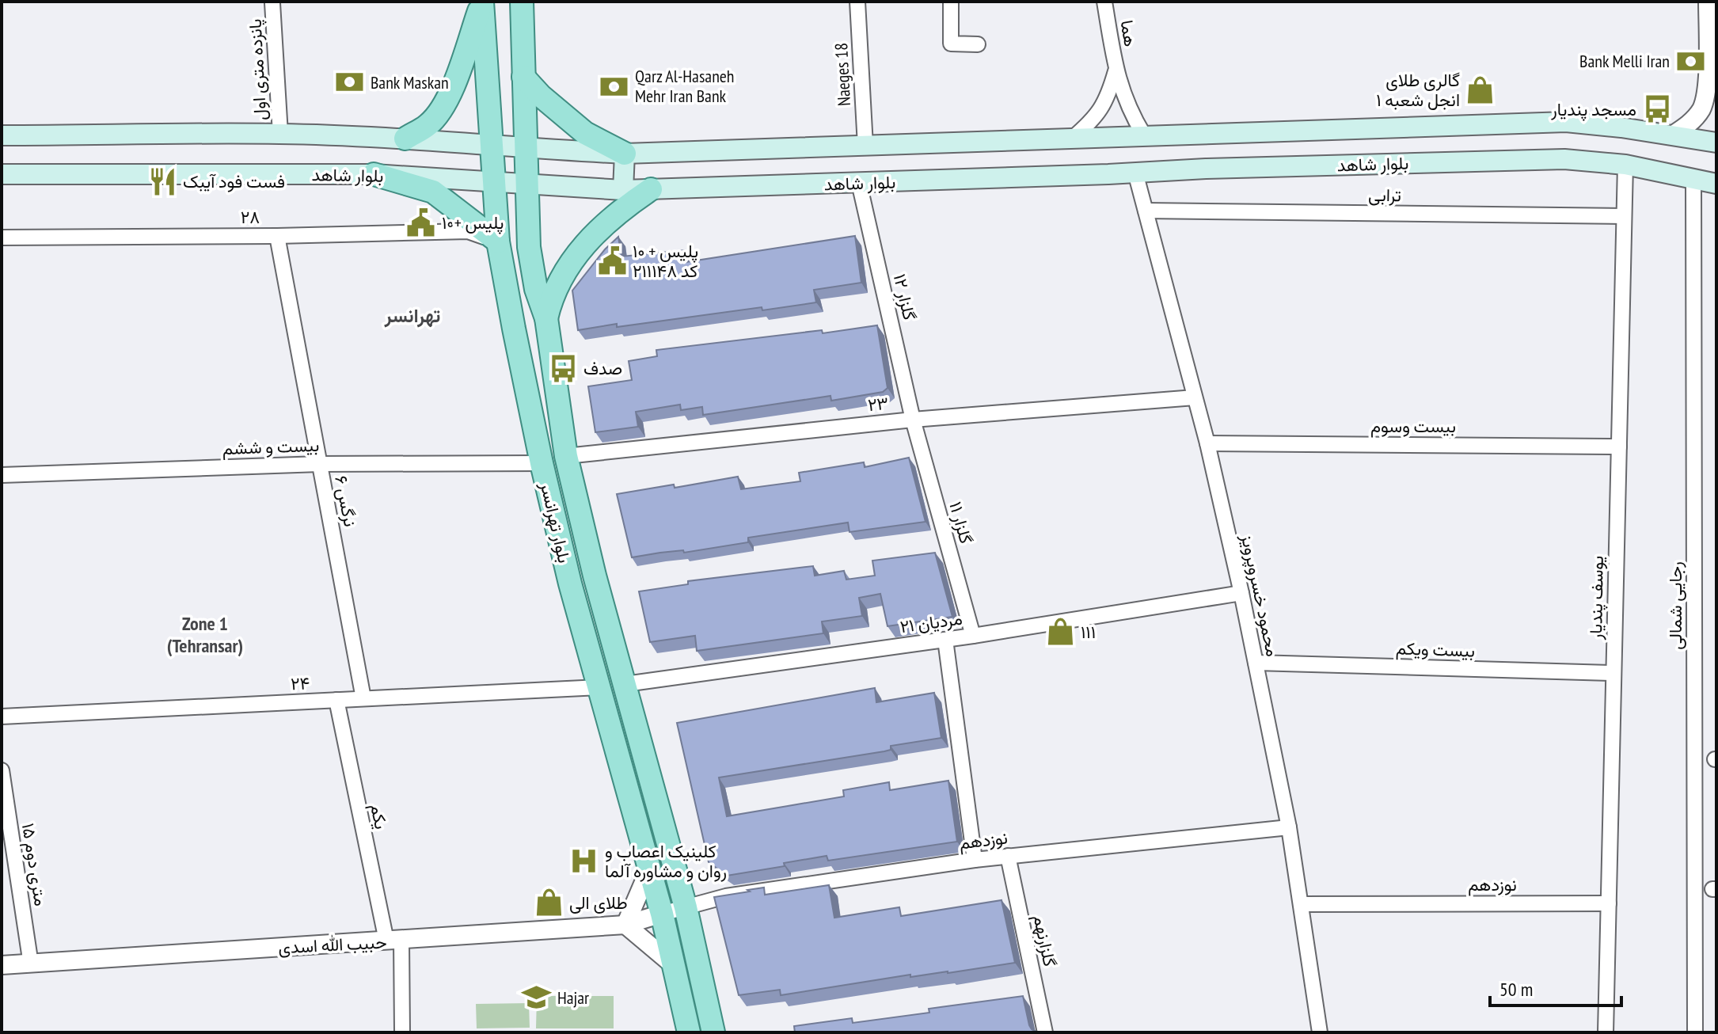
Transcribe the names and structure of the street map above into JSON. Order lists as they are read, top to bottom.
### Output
{
  "streets": {
    "main road": ["بلوار شاهد", "بلوار تهرانسر"],
    "street": [
      "هما",
      "پانزده متری اول",
      "Naeges 18",
      "ترابی",
      "۲۸",
      "گلزار ۱۲",
      "۲۳",
      "بیست وسوم",
      "بیست و ششم",
      "نرگس ۶",
      "گلزار ۱۱",
      "محمود خسروپرویز",
      "یوسف پندیار",
      "رجایی شمالی",
      "۲۱ مردیان",
      "بیست ویکم",
      "۲۴",
      "یکم",
      "نوزدهم",
      "۱۵ متری دوم",
      "گلزارنهم",
      "حبیب الله اسدی"
    ]
  },
  "crossings": [
    ["هما", "بلوار شاهد"],
    ["پانزده متری اول", "بلوار شاهد"],
    ["Naeges 18", "بلوار شاهد"],
    ["بلوار شاهد", "گلزار ۱۲"],
    ["بلوار شاهد", "بلوار تهرانسر"],
    ["بلوار شاهد", "محمود خسروپرویز"],
    ["بلوار شاهد", "یوسف پندیار"],
    ["بلوار شاهد", "رجایی شمالی"],
    ["ترابی", "محمود خسروپرویز"],
    ["ترابی", "یوسف پندیار"],
    ["۲۸", "نرگس ۶"],
    ["۲۸", "بلوار تهرانسر"],
    ["گلزار ۱۲", "۲۳"],
    ["گلزار ۱۲", "گلزار ۱۱"],
    ["۲۳", "بلوار تهرانسر"],
    ["۲۳", "گلزار ۱۱"],
    ["۲۳", "محمود خسروپرویز"],
    ["بیست وسوم", "محمود خسروپرویز"],
    ["بیست وسوم", "یوسف پندیار"],
    ["بیست و ششم", "نرگس ۶"],
    ["بیست و ششم", "بلوار تهرانسر"],
    ["نرگس ۶", "۲۴"],
    ["بلوار تهرانسر", "۲۱ مردیان"],
    ["بلوار تهرانسر", "۲۴"],
    ["بلوار تهرانسر", "نوزدهم"],
    ["بلوار تهرانسر", "حبیب الله اسدی"],
    ["گلزار ۱۱", "۲۱ مردیان"],
    ["محمود خسروپرویز", "۲۱ مردیان"],
    ["محمود خسروپرویز", "بیست ویکم"],
    ["محمود خسروپرویز", "نوزدهم"],
    ["یوسف پندیار", "بیست ویکم"],
    ["یوسف پندیار", "نوزدهم"],
    ["۲۴", "یکم"],
    ["یکم", "حبیب الله اسدی"],
    ["نوزدهم", "گلزارنهم"],
    ["نوزدهم", "حبیب الله اسدی"],
    ["۱۵ متری دوم", "حبیب الله اسدی"]
  ],
  "districts": ["تهرانسر", "Zone 1 (Tehransar)"],
  "places": {
    "bank": ["Bank Melli Iran", "Bank Maskan", "Qarz Al-Hasaneh Mehr Iran Bank"],
    "shop": ["گالری طلای انجل شعبه ۱", "۱۱۱", "طلای الی"],
    "bus stop": ["مسجد پندیار", "صدف"],
    "restaurant": ["فست فود آیبک"],
    "public building": ["پلیس +۱۰", "پلیس + ۱۰ کد ۲۱۱۱۴۸"],
    "hospital": ["کلینیک اعصاب و روان و مشاوره آلما"],
    "school or university": ["Hajar"]
  },
  "scale_bar": "50 m"
}
